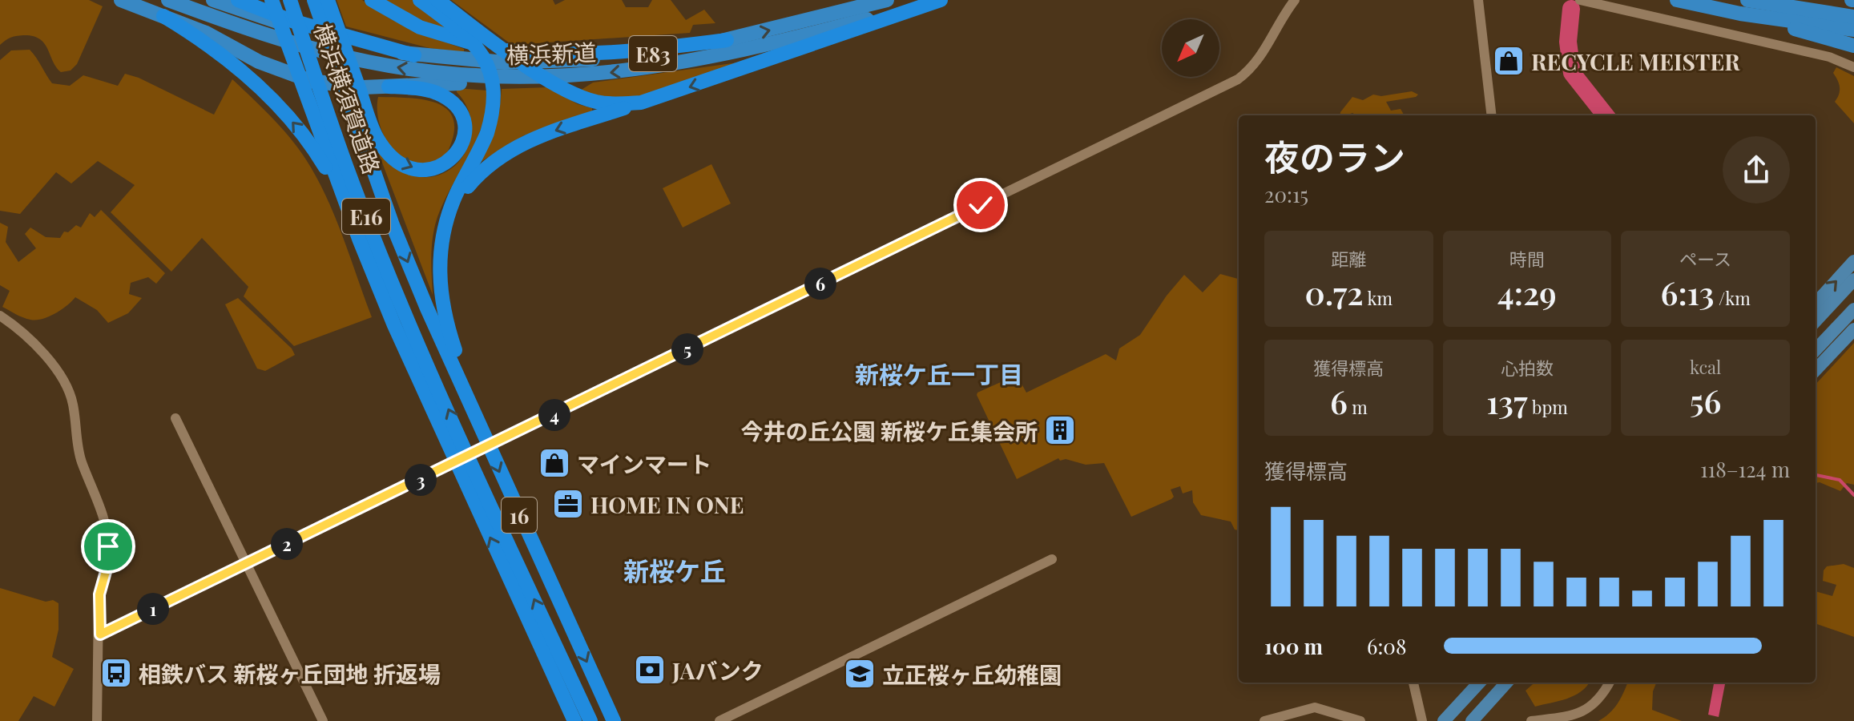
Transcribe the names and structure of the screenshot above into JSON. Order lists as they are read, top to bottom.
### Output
{
  "streets": {
    "highway": [
      "横浜新道",
      "E83",
      "横浜横須賀道路",
      "E16",
      "16"
    ]
  },
  "crossings": [
    ["横浜横須賀道路", "16"]
  ],
  "districts": ["新桜ケ丘一丁目", "新桜ケ丘"],
  "places": {
    "shop": ["RECYCLE MEISTER", "マインマート"],
    "building": ["今井の丘公園 新桜ケ丘集会所"],
    "office": ["HOME IN ONE"],
    "bank": ["JAバンク"],
    "bus stop": ["相鉄バス 新桜ヶ丘団地 折返場"],
    "school or university": ["立正桜ヶ丘幼稚園"]
  },
  "north": "bottom left",
  "page": {
    "heading": ["夜のラン", "20:15"],
    "stats": [
      ["距離", "0.72 km"],
      ["時間", "4:29"],
      ["ペース", "6:13 /km"],
      ["獲得標高", "6 m"],
      ["心拍数", "137 bpm"],
      ["kcal", "56"]
    ],
    "pins": [
      "6",
      "5",
      "4",
      "3",
      "2",
      "1"
    ],
    "chart": ["獲得標高", "118–124 m"],
    "list": [
      {
        "name": "100 m",
        "note": "6:08"
      }
    ]
  }
}
